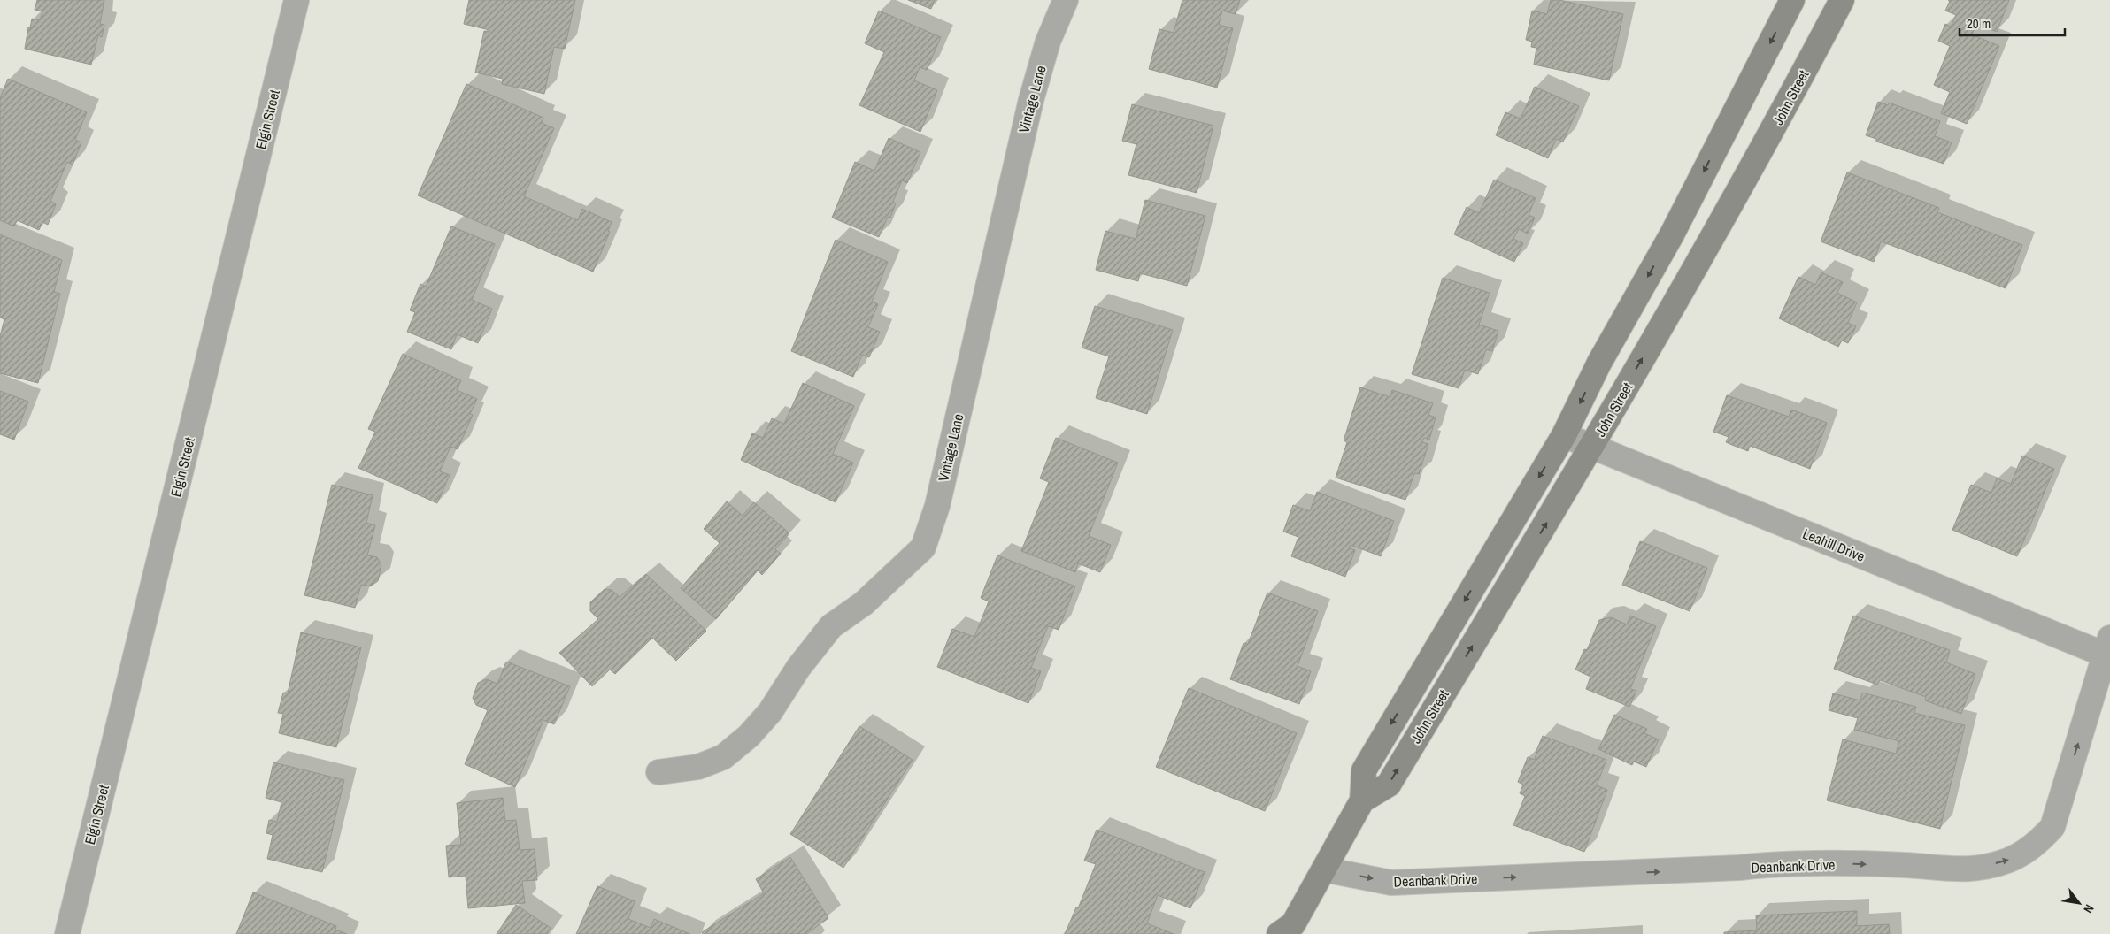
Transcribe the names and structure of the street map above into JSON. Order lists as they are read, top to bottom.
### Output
{
  "streets": {
    "main road": ["John Street"],
    "street": [
      "Vintage Lane",
      "Elgin Street",
      "Leahill Drive",
      "Deanbank Drive"
    ]
  },
  "crossings": [
    ["John Street", "Leahill Drive"],
    ["John Street", "Deanbank Drive"],
    ["Leahill Drive", "Deanbank Drive"]
  ],
  "one_way": ["Deanbank Drive"],
  "scale_bar": "20 m",
  "north": "bottom right"
}
